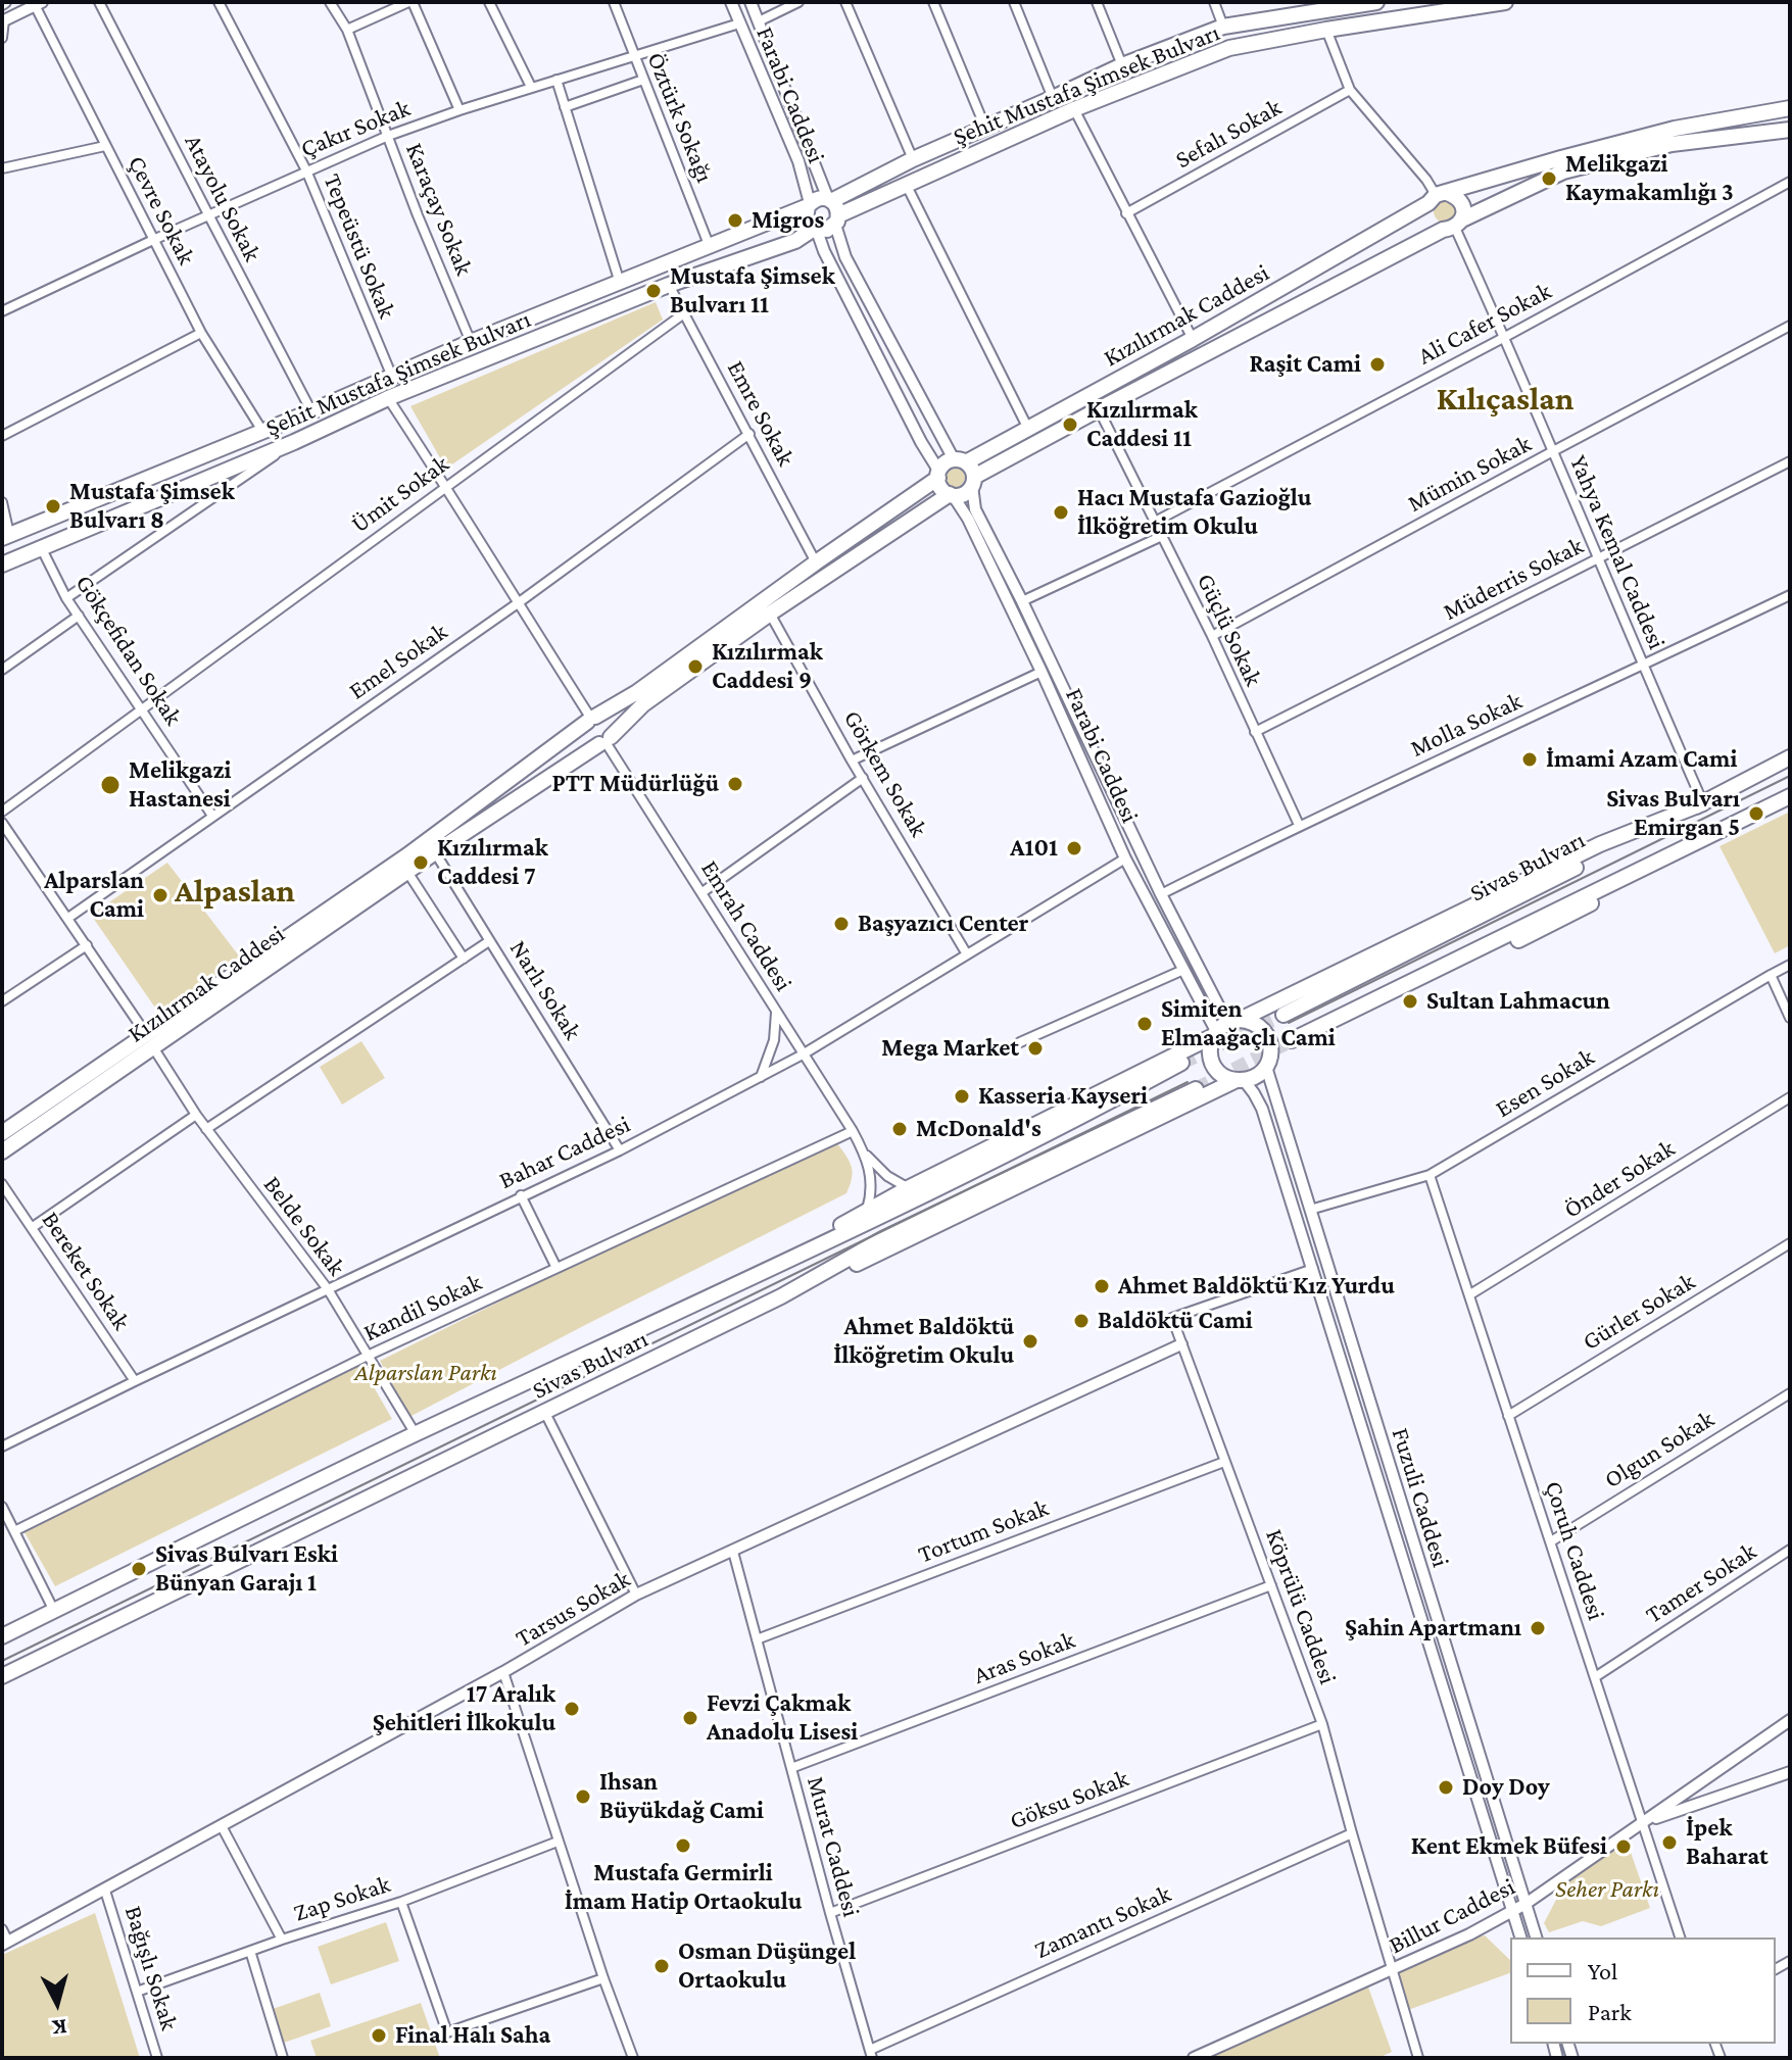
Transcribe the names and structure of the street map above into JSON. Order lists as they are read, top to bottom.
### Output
{
  "streets": {
    "main road": ["Şehit Mustafa Şimsek Bulvarı", "Kızılırmak Caddesi", "Sivas Bulvarı"],
    "street": [
      "Farabi Caddesi",
      "Öztürk Sokağı",
      "Çakır Sokak",
      "Sefalı Sokak",
      "Atayolu Sokak",
      "Karaçay Sokak",
      "Çevre Sokak",
      "Tepeüstü Sokak",
      "Ali Cafer Sokak",
      "Emre Sokak",
      "Mümin Sokak",
      "Ümit Sokak",
      "Yahya Kemal Caddesi",
      "Müderris Sokak",
      "Güçlü Sokak",
      "Gökçefidan Sokak",
      "Emel Sokak",
      "Molla Sokak",
      "Görkem Sokak",
      "Emrah Caddesi",
      "Narlı Sokak",
      "Esen Sokak",
      "Bahar Caddesi",
      "Önder Sokak",
      "Belde Sokak",
      "Bereket Sokak",
      "Kandil Sokak",
      "Gürler Sokak",
      "Olgun Sokak",
      "Fuzuli Caddesi",
      "Tortum Sokak",
      "Çoruh Caddesi",
      "Tamer Sokak",
      "Köprülü Caddesi",
      "Tarsus Sokak",
      "Aras Sokak",
      "Göksu Sokak",
      "Murat Caddesi",
      "Zap Sokak",
      "Billur Caddesi",
      "Zamantı Sokak",
      "Bağışlı Sokak"
    ]
  },
  "crossings": [
    ["Şehit Mustafa Şimsek Bulvarı", "Farabi Caddesi"],
    ["Şehit Mustafa Şimsek Bulvarı", "Öztürk Sokağı"],
    ["Şehit Mustafa Şimsek Bulvarı", "Atayolu Sokak"],
    ["Şehit Mustafa Şimsek Bulvarı", "Karaçay Sokak"],
    ["Şehit Mustafa Şimsek Bulvarı", "Çevre Sokak"],
    ["Şehit Mustafa Şimsek Bulvarı", "Tepeüstü Sokak"],
    ["Şehit Mustafa Şimsek Bulvarı", "Emre Sokak"],
    ["Şehit Mustafa Şimsek Bulvarı", "Gökçefidan Sokak"],
    ["Farabi Caddesi", "Çakır Sokak"],
    ["Farabi Caddesi", "Kızılırmak Caddesi"],
    ["Farabi Caddesi", "Molla Sokak"],
    ["Farabi Caddesi", "Bahar Caddesi"],
    ["Farabi Caddesi", "Fuzuli Caddesi"],
    ["Öztürk Sokağı", "Çakır Sokak"],
    ["Çakır Sokak", "Atayolu Sokak"],
    ["Çakır Sokak", "Karaçay Sokak"],
    ["Çakır Sokak", "Çevre Sokak"],
    ["Çakır Sokak", "Tepeüstü Sokak"],
    ["Kızılırmak Caddesi", "Emre Sokak"],
    ["Kızılırmak Caddesi", "Yahya Kemal Caddesi"],
    ["Kızılırmak Caddesi", "Güçlü Sokak"],
    ["Kızılırmak Caddesi", "Görkem Sokak"],
    ["Kızılırmak Caddesi", "Emrah Caddesi"],
    ["Kızılırmak Caddesi", "Narlı Sokak"],
    ["Kızılırmak Caddesi", "Belde Sokak"],
    ["Ali Cafer Sokak", "Yahya Kemal Caddesi"],
    ["Ali Cafer Sokak", "Güçlü Sokak"],
    ["Emre Sokak", "Ümit Sokak"],
    ["Emre Sokak", "Emel Sokak"],
    ["Mümin Sokak", "Yahya Kemal Caddesi"],
    ["Mümin Sokak", "Güçlü Sokak"],
    ["Ümit Sokak", "Gökçefidan Sokak"],
    ["Yahya Kemal Caddesi", "Müderris Sokak"],
    ["Yahya Kemal Caddesi", "Molla Sokak"],
    ["Yahya Kemal Caddesi", "Sivas Bulvarı"],
    ["Müderris Sokak", "Güçlü Sokak"],
    ["Güçlü Sokak", "Molla Sokak"],
    ["Gökçefidan Sokak", "Emel Sokak"],
    ["Emel Sokak", "Belde Sokak"],
    ["Görkem Sokak", "Bahar Caddesi"],
    ["Sivas Bulvarı", "Belde Sokak"],
    ["Emrah Caddesi", "Bahar Caddesi"],
    ["Emrah Caddesi", "Kandil Sokak"],
    ["Narlı Sokak", "Bahar Caddesi"],
    ["Esen Sokak", "Fuzuli Caddesi"],
    ["Esen Sokak", "Çoruh Caddesi"],
    ["Bahar Caddesi", "Belde Sokak"],
    ["Bahar Caddesi", "Bereket Sokak"],
    ["Önder Sokak", "Çoruh Caddesi"],
    ["Belde Sokak", "Kandil Sokak"],
    ["Gürler Sokak", "Çoruh Caddesi"],
    ["Olgun Sokak", "Çoruh Caddesi"],
    ["Fuzuli Caddesi", "Köprülü Caddesi"],
    ["Fuzuli Caddesi", "Billur Caddesi"],
    ["Tortum Sokak", "Köprülü Caddesi"],
    ["Tortum Sokak", "Murat Caddesi"],
    ["Çoruh Caddesi", "Tamer Sokak"],
    ["Çoruh Caddesi", "Billur Caddesi"],
    ["Köprülü Caddesi", "Tarsus Sokak"],
    ["Köprülü Caddesi", "Aras Sokak"],
    ["Köprülü Caddesi", "Göksu Sokak"],
    ["Köprülü Caddesi", "Billur Caddesi"],
    ["Köprülü Caddesi", "Zamantı Sokak"],
    ["Tarsus Sokak", "Murat Caddesi"],
    ["Tarsus Sokak", "Bağışlı Sokak"],
    ["Aras Sokak", "Murat Caddesi"],
    ["Göksu Sokak", "Murat Caddesi"],
    ["Murat Caddesi", "Zamantı Sokak"],
    ["Zap Sokak", "Bağışlı Sokak"]
  ],
  "districts": ["Kılıçaslan", "Alpaslan"],
  "parks": ["Alparslan Parkı", "Seher Parkı"],
  "places": [
    "Melikgazi Kaymakamlığı 3",
    "Migros",
    "Mustafa Şimsek Bulvarı 11",
    "Raşit Cami",
    "Kızılırmak Caddesi 11",
    "Mustafa Şimsek Bulvarı 8",
    "Hacı Mustafa Gazioğlu İlköğretim Okulu",
    "Kızılırmak Caddesi 9",
    "İmami Azam Cami",
    "PTT Müdürlüğü",
    "Melikgazi Hastanesi",
    "Sivas Bulvarı Emirgan 5",
    "A101",
    "Kızılırmak Caddesi 7",
    "Alparslan Cami",
    "Başyazıcı Center",
    "Sultan Lahmacun",
    "Simiten Elmaağaçlı Cami",
    "Mega Market",
    "Kasseria Kayseri",
    "McDonald's",
    "Ahmet Baldöktü Kız Yurdu",
    "Baldöktü Cami",
    "Ahmet Baldöktü İlköğretim Okulu",
    "Sivas Bulvarı Eski Bünyan Garajı 1",
    "Şahin Apartmanı",
    "17 Aralık Şehitleri İlkokulu",
    "Fevzi Çakmak Anadolu Lisesi",
    "Doy Doy",
    "Ihsan Büyükdağ Cami",
    "İpek Baharat",
    "Mustafa Germirli İmam Hatip Ortaokulu",
    "Kent Ekmek Büfesi",
    "Osman Düşüngel Ortaokulu",
    "Final Halı Saha"
  ],
  "legend": ["Yol", "Park"],
  "north": "bottom"
}
